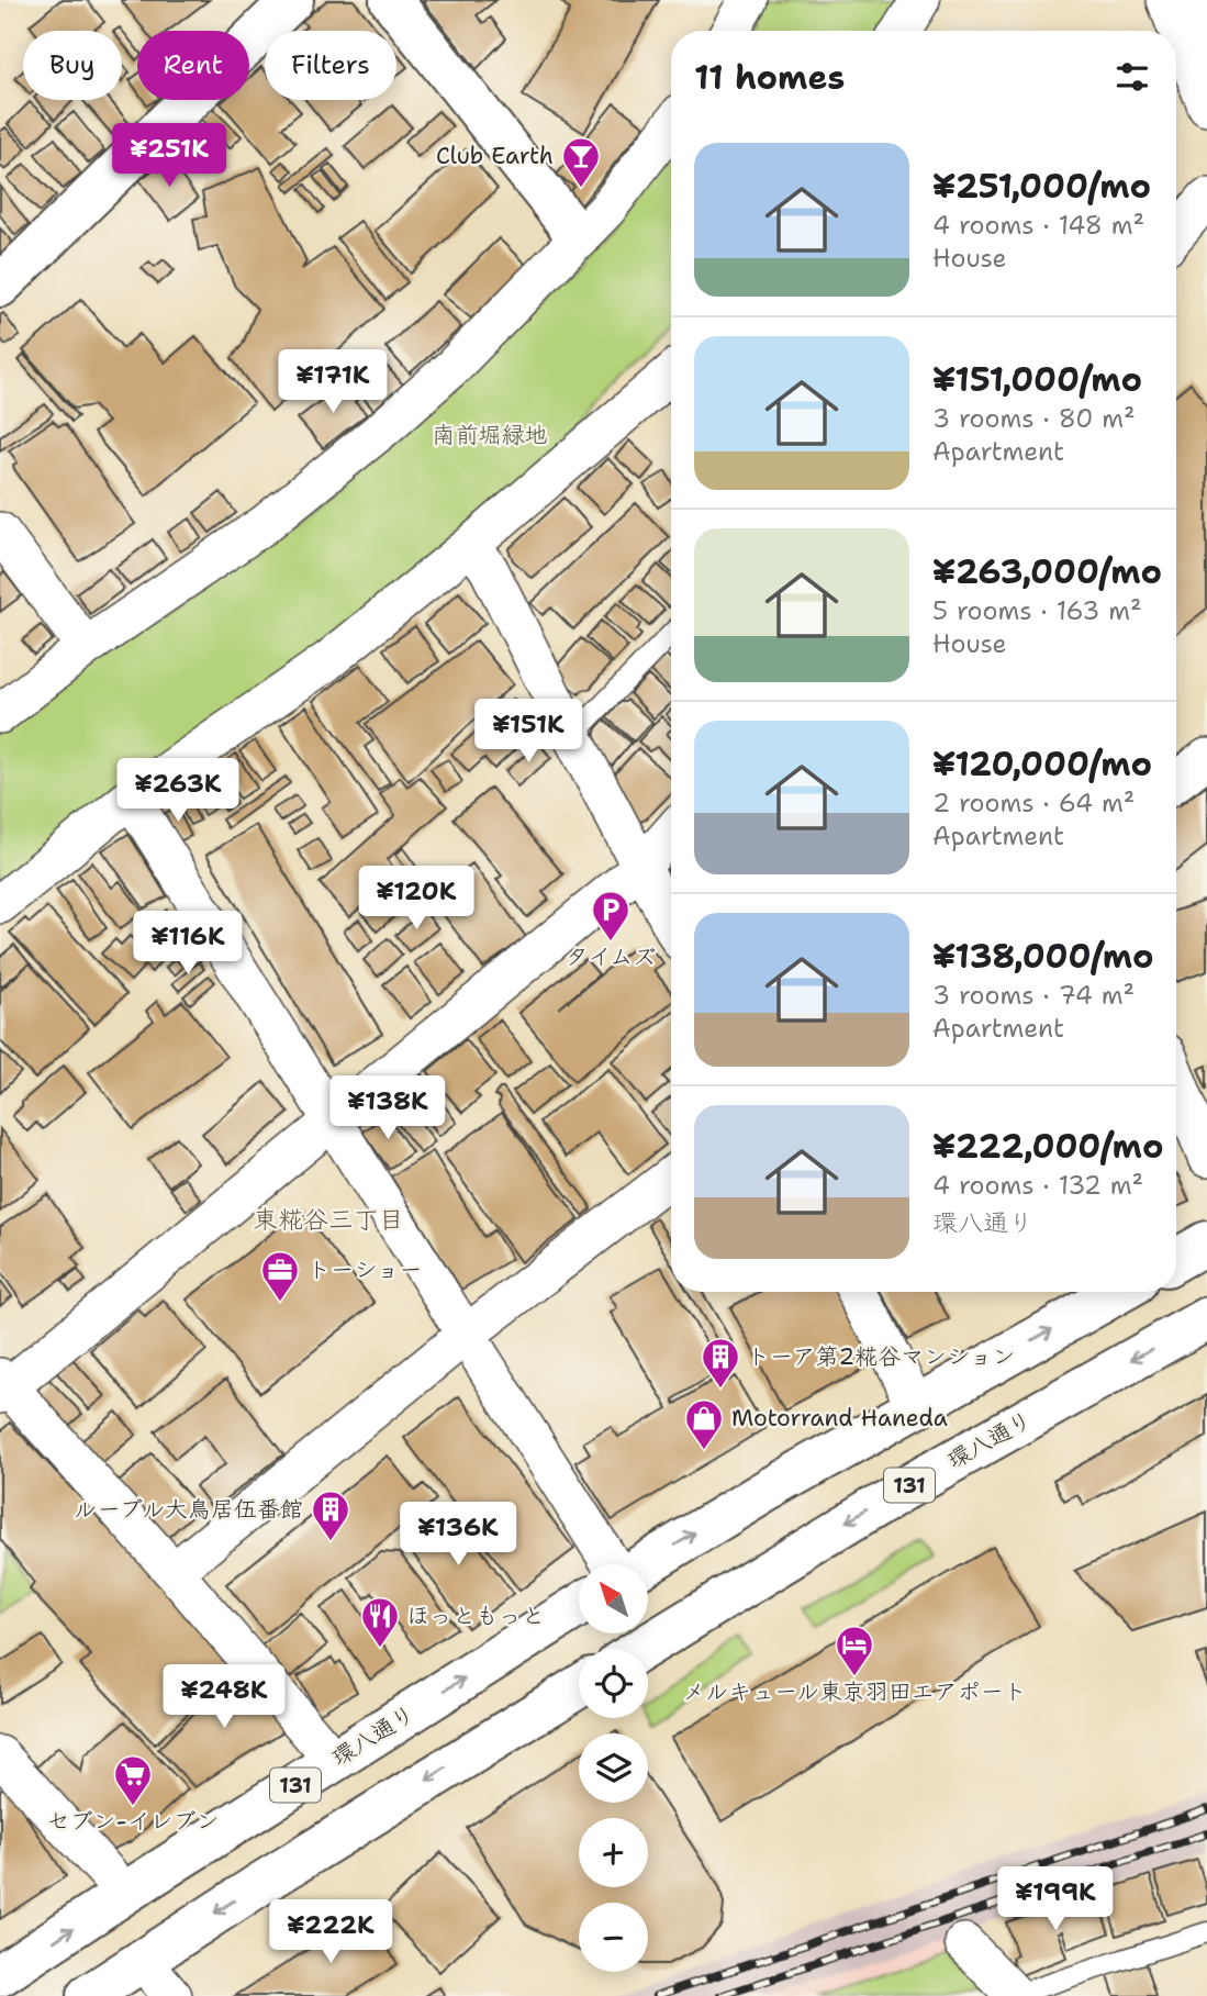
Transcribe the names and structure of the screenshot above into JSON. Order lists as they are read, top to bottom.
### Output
{
  "streets": {
    "main road": ["環八通り", "131"]
  },
  "districts": ["東糀谷三丁目"],
  "parks": ["南前堀緑地"],
  "places": {
    "bar": ["Club Earth"],
    "parking": ["タイムズ"],
    "office": ["トーショー"],
    "building": ["トーア第2糀谷マンション", "ルーブル大鳥居伍番館"],
    "shop": ["Motorrand Haneda"],
    "restaurant": ["ほっともっと"],
    "hotel": ["メルキュール東京羽田エアポート"],
    "supermarket": ["セブン-イレブン"]
  },
  "north": "top left",
  "page": {
    "chip": ["Buy", "Rent", "Filters"],
    "heading": "11 homes",
    "price": [
      "¥251K",
      "¥171K",
      "¥151K",
      "¥263K",
      "¥120K",
      "¥116K",
      "¥138K",
      "¥136K",
      "¥248K",
      "¥199K",
      "¥222K"
    ],
    "list": [
      {
        "name": "¥251,000/mo",
        "note": "4 rooms · 148 m² · House"
      },
      {
        "name": "¥151,000/mo",
        "note": "3 rooms · 80 m² · Apartment"
      },
      {
        "name": "¥263,000/mo",
        "note": "5 rooms · 163 m² · House"
      },
      {
        "name": "¥120,000/mo",
        "note": "2 rooms · 64 m² · Apartment"
      },
      {
        "name": "¥138,000/mo",
        "note": "3 rooms · 74 m² · Apartment"
      },
      {
        "name": "¥222,000/mo",
        "note": "4 rooms · 132 m² · 環八通り"
      }
    ],
    "map_buttons": ["+", "−"]
  }
}
